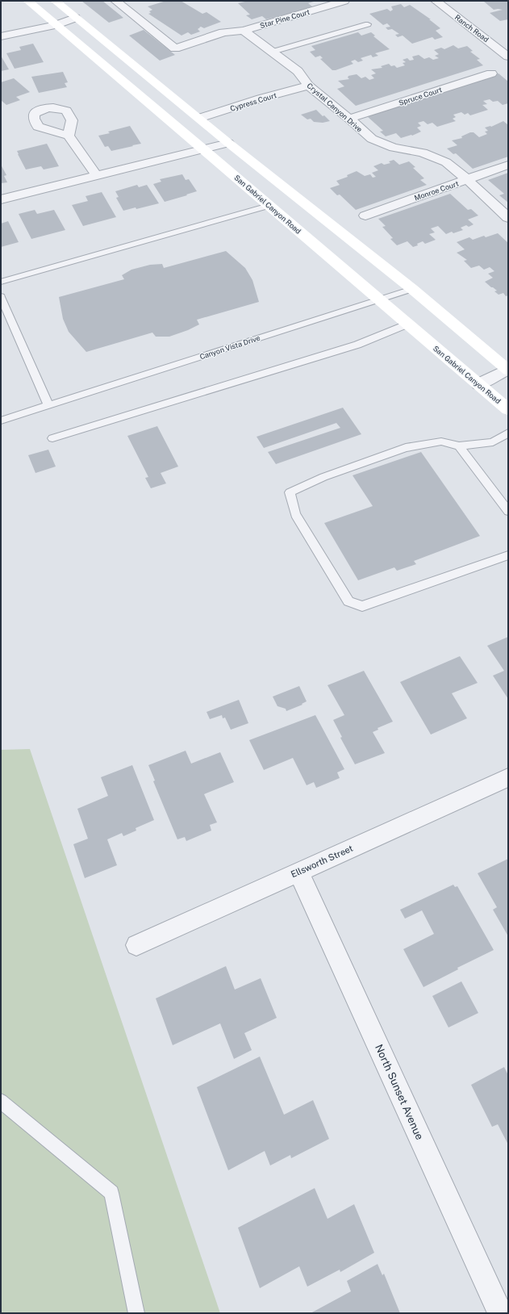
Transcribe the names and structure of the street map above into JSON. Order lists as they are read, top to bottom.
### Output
{
  "streets": {
    "main road": ["San Gabriel Canyon Road"],
    "street": [
      "Star Pine Court",
      "Ranch Road",
      "Spruce Court",
      "Cypress Court",
      "Crystal Canyon Drive",
      "Monroe Court",
      "Ellsworth Street",
      "North Sunset Avenue"
    ],
    "lane": ["Canyon Vista Drive"]
  },
  "crossings": [
    ["Star Pine Court", "Crystal Canyon Drive"],
    ["Spruce Court", "Crystal Canyon Drive"],
    ["Cypress Court", "Crystal Canyon Drive"],
    ["Crystal Canyon Drive", "Monroe Court"],
    ["San Gabriel Canyon Road", "Canyon Vista Drive"],
    ["Ellsworth Street", "North Sunset Avenue"]
  ]
}
